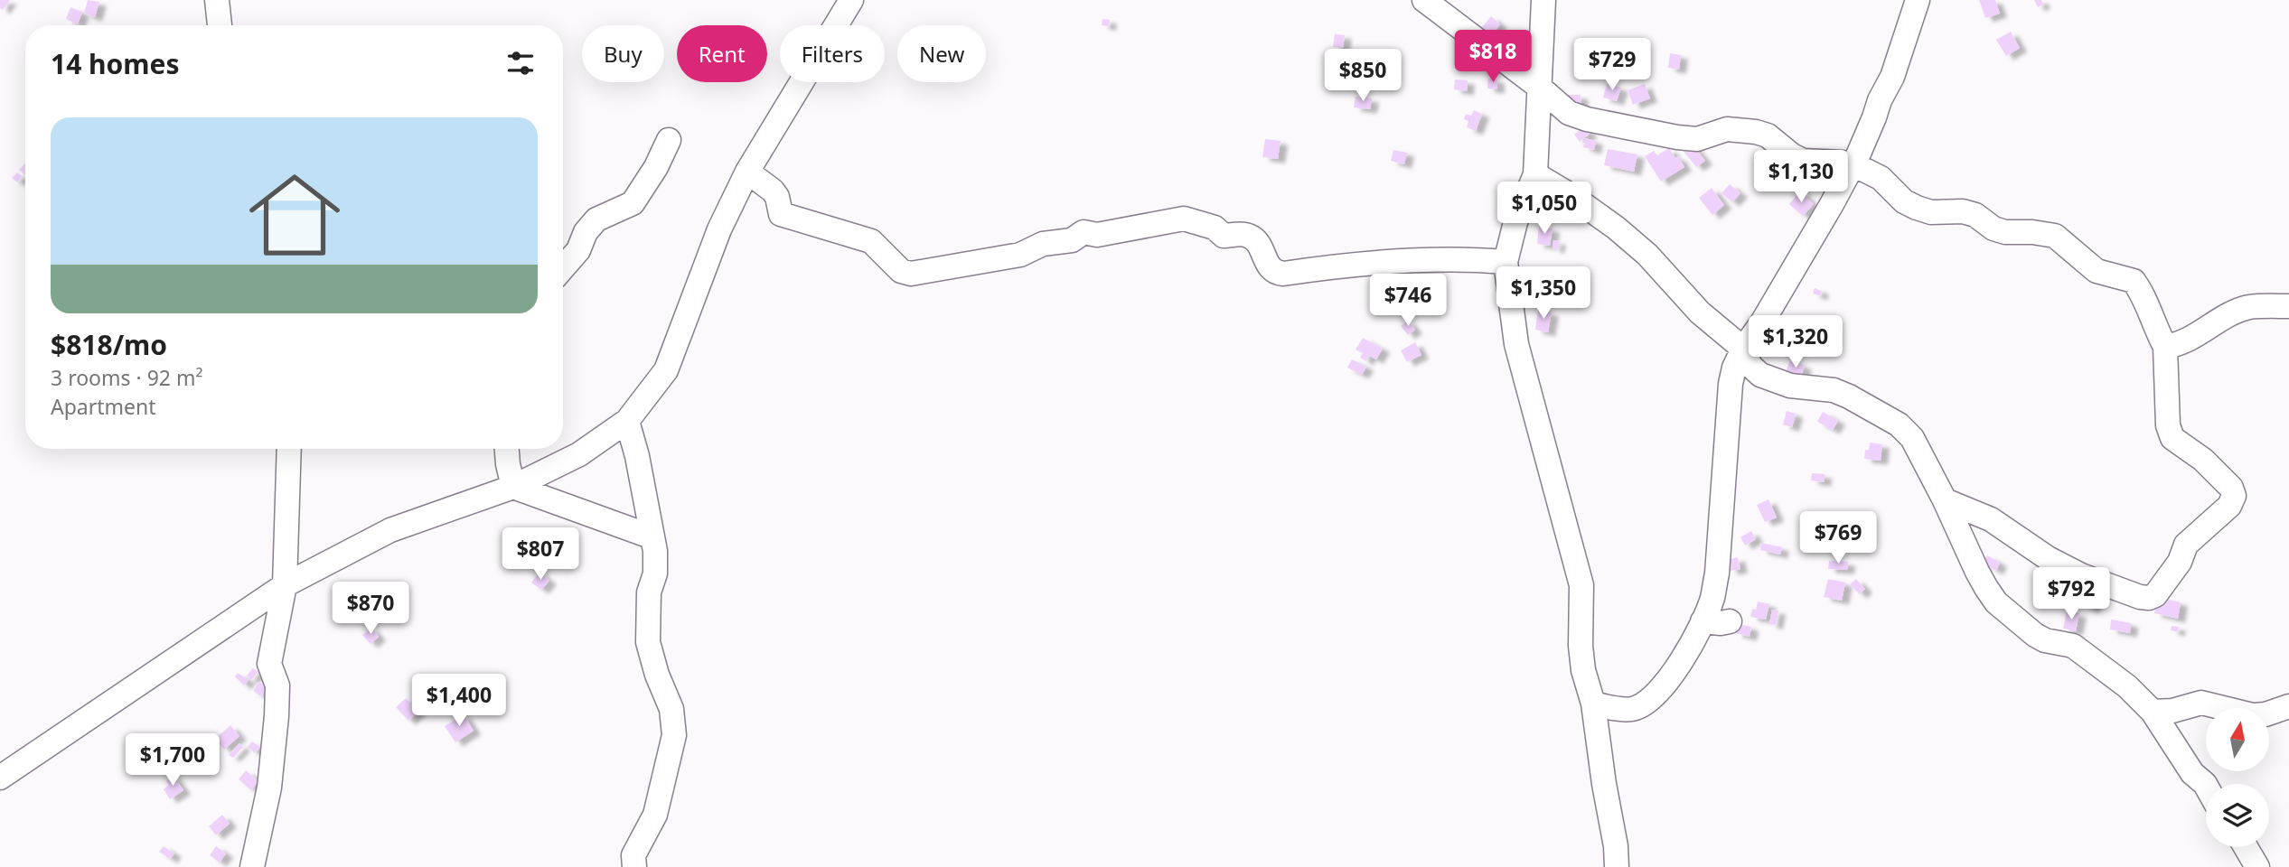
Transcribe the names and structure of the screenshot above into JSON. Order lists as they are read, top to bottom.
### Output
{
  "north": "top",
  "page": {
    "chip": [
      "Buy",
      "Rent",
      "Filters",
      "New"
    ],
    "heading": "14 homes",
    "price": [
      "$818",
      "$729",
      "$850",
      "$1,130",
      "$1,050",
      "$1,350",
      "$746",
      "$1,320",
      "$769",
      "$807",
      "$792",
      "$870",
      "$1,400",
      "$1,700"
    ],
    "list": [
      {
        "name": "$818/mo",
        "note": "3 rooms · 92 m² · Apartment"
      }
    ]
  }
}
